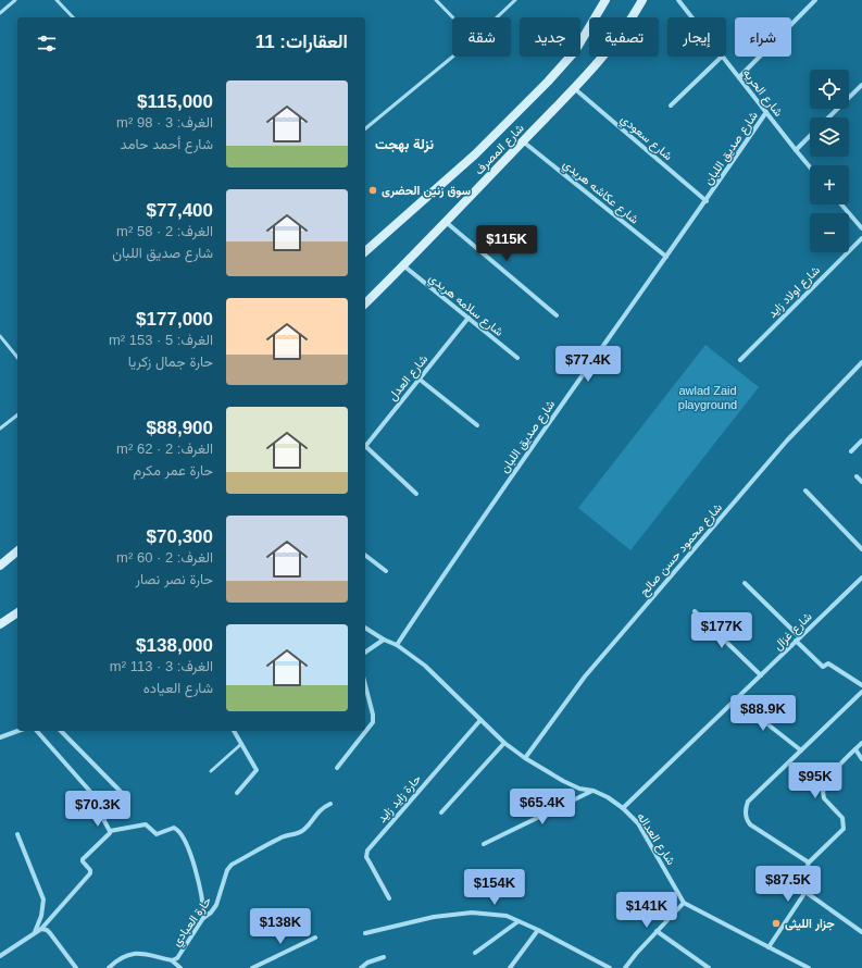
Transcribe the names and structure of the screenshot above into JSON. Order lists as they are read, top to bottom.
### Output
{
  "streets": {
    "street": [
      "شارع الحريه",
      "شارع سعودي",
      "شارع صديق اللبان",
      "شارع المصرف",
      "شارع عكاشه هريدي",
      "شارع اولاد زايد",
      "شارع سلامه هريدي",
      "شارع العدل",
      "شارع محمود حسن صالح",
      "شارع غزال",
      "حارة زايد زايد",
      "شارع العداله",
      "حارة العبادي"
    ]
  },
  "crossings": [
    ["شارع الحريه", "شارع صديق اللبان"],
    ["شارع سعودي", "شارع صديق اللبان"],
    ["شارع سعودي", "شارع المصرف"],
    ["شارع صديق اللبان", "شارع عكاشه هريدي"],
    ["شارع صديق اللبان", "شارع العداله"],
    ["شارع المصرف", "شارع عكاشه هريدي"],
    ["شارع المصرف", "شارع سلامه هريدي"],
    ["شارع سلامه هريدي", "شارع العدل"],
    ["شارع محمود حسن صالح", "شارع العداله"],
    ["شارع غزال", "شارع العداله"],
    ["حارة زايد زايد", "شارع العداله"]
  ],
  "districts": ["نزلة بهجت"],
  "parks": ["awlad Zaid playground"],
  "places": ["سوق زنين الحضرى", "جزار الليثى"],
  "page": {
    "chip": [
      "شراء",
      "إيجار",
      "تصفية",
      "جديد",
      "شقة"
    ],
    "heading": "العقارات: 11",
    "map_buttons": ["+", "−"],
    "list": [
      {
        "name": "$115,000",
        "note": "الغرف: 3 · 98 m² · شارع أحمد حامد"
      },
      {
        "name": "$77,400",
        "note": "الغرف: 2 · 58 m² · شارع صديق اللبان"
      },
      {
        "name": "$177,000",
        "note": "الغرف: 5 · 153 m² · حارة جمال زكريا"
      },
      {
        "name": "$88,900",
        "note": "الغرف: 2 · 62 m² · حارة عمر مكرم"
      },
      {
        "name": "$70,300",
        "note": "الغرف: 2 · 60 m² · حارة نصر نصار"
      },
      {
        "name": "$138,000",
        "note": "الغرف: 3 · 113 m² · شارع العياده"
      }
    ],
    "price": [
      "$115K",
      "$77.4K",
      "$177K",
      "$88.9K",
      "$95K",
      "$65.4K",
      "$70.3K",
      "$87.5K",
      "$154K",
      "$141K",
      "$138K"
    ]
  }
}
